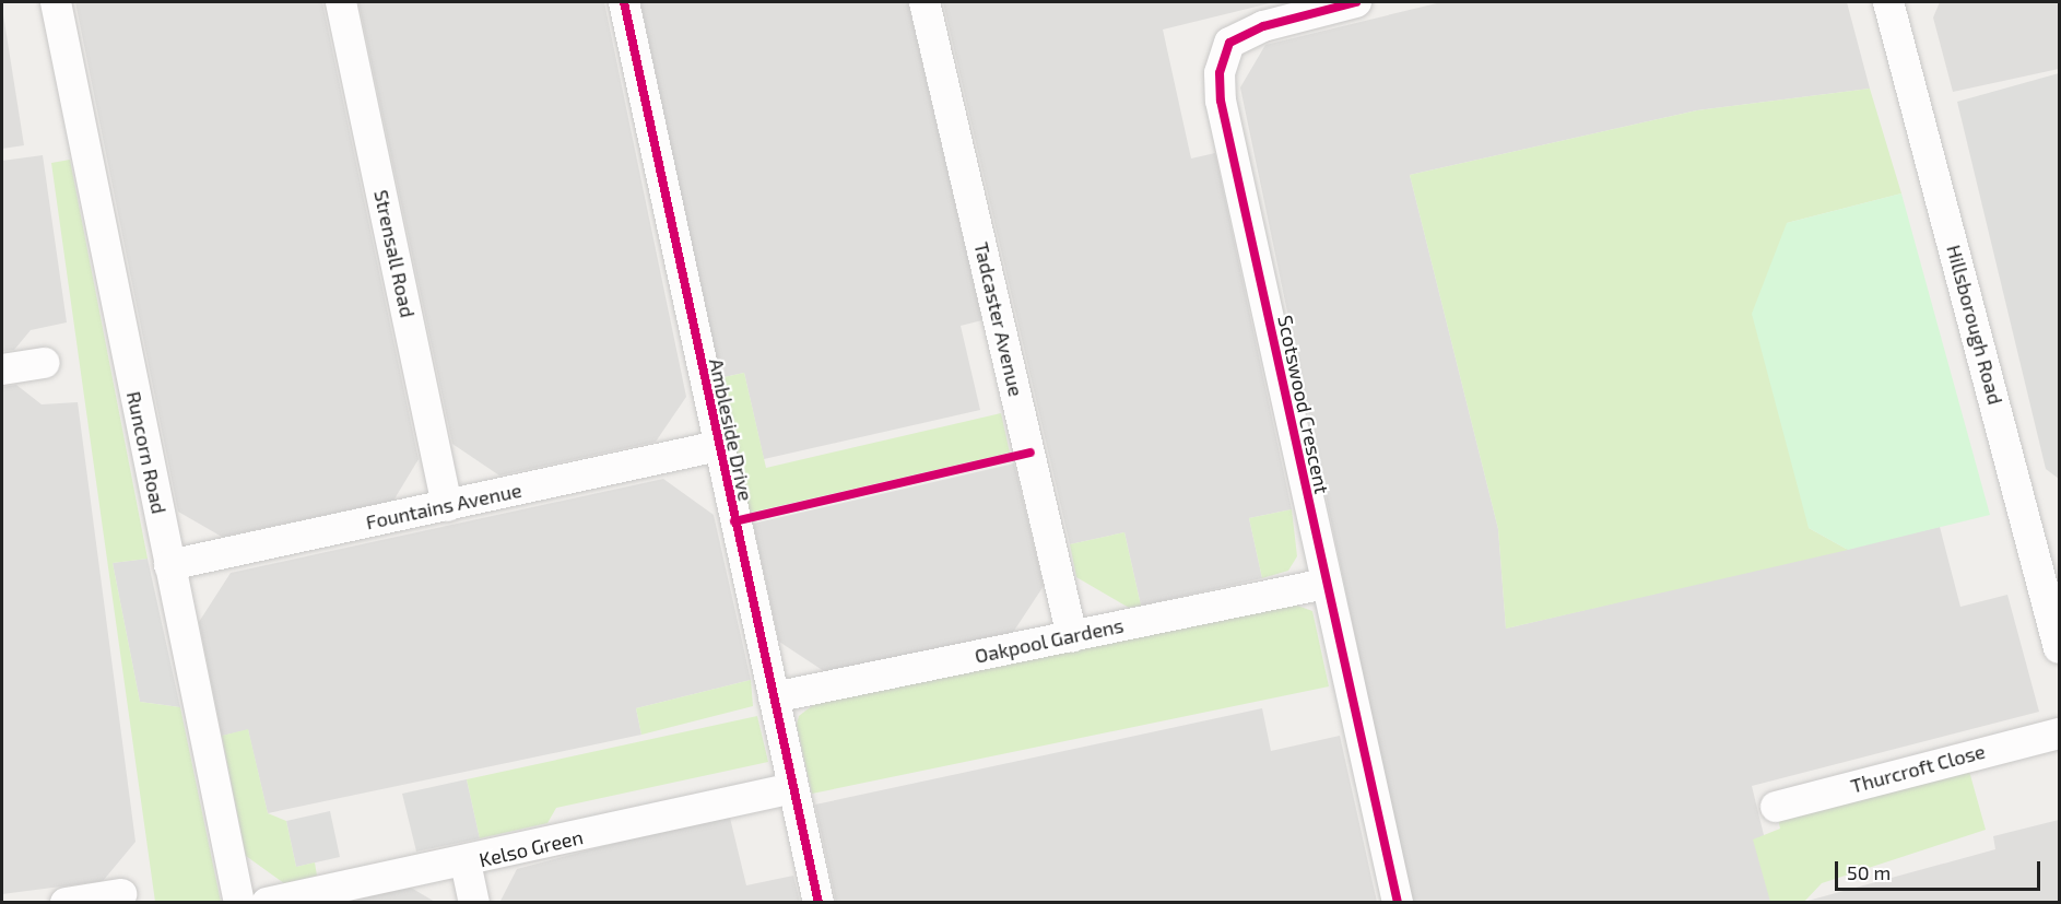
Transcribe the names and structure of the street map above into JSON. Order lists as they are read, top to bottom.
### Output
{
  "streets": {
    "street": [
      "Strensall Road",
      "Tadcaster Avenue",
      "Hillsborough Road",
      "Scotswood Crescent",
      "Ambleside Drive",
      "Runcorn Road",
      "Fountains Avenue",
      "Oakpool Gardens",
      "Thurcroft Close",
      "Kelso Green"
    ]
  },
  "crossings": [
    ["Strensall Road", "Fountains Avenue"],
    ["Tadcaster Avenue", "Oakpool Gardens"],
    ["Scotswood Crescent", "Oakpool Gardens"],
    ["Ambleside Drive", "Fountains Avenue"],
    ["Ambleside Drive", "Oakpool Gardens"],
    ["Ambleside Drive", "Kelso Green"],
    ["Runcorn Road", "Fountains Avenue"]
  ],
  "scale_bar": "50 m"
}
